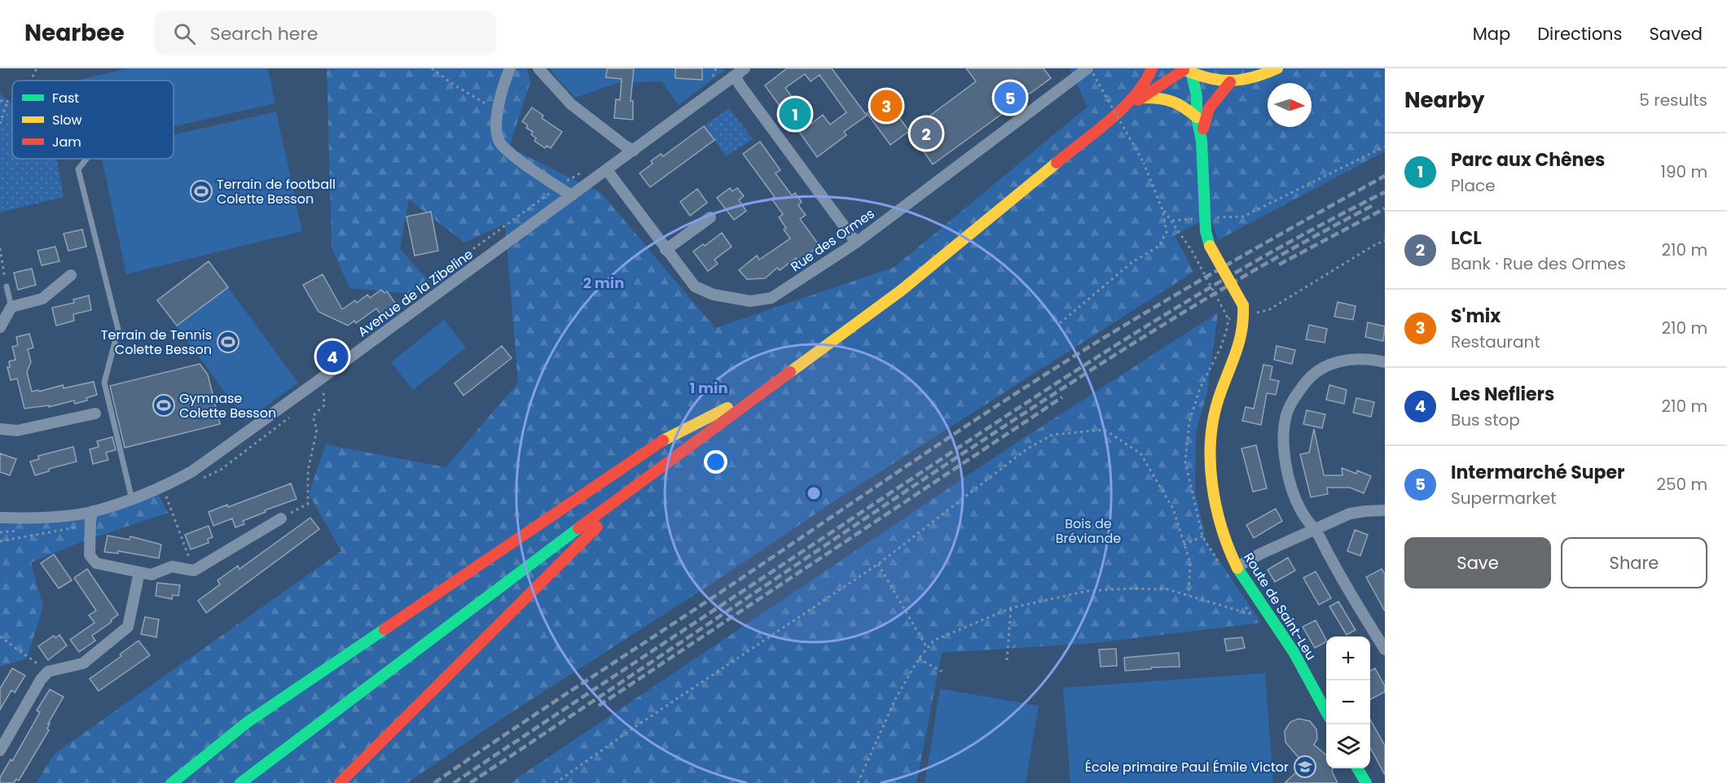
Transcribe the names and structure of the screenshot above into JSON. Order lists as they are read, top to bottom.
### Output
{
  "streets": {
    "main road": ["Route de Saint-Leu"],
    "street": ["Rue des Ormes", "Avenue de la Zibeline"]
  },
  "crossings": [
    ["Rue des Ormes", "Avenue de la Zibeline"]
  ],
  "parks": ["Bois de Bréviande"],
  "places": {
    "sports": ["Terrain de football Colette Besson", "Terrain de Tennis Colette Besson", "Gymnase Colette Besson"],
    "school or university": ["École primaire Paul Émile Victor"]
  },
  "legend": ["Fast", "Slow", "Jam"],
  "north": "right",
  "page": {
    "header": "Nearbee",
    "search": "Search here",
    "nav": ["Map", "Directions", "Saved"],
    "heading": ["Nearby", "5 results"],
    "pins": [
      "5",
      "3",
      "1",
      "2",
      "4"
    ],
    "list": [
      {
        "mark": "1",
        "name": "Parc aux Chênes",
        "note": "Place",
        "value": "190 m"
      },
      {
        "mark": "2",
        "name": "LCL",
        "note": "Bank · Rue des Ormes",
        "value": "210 m"
      },
      {
        "mark": "3",
        "name": "S'mix",
        "note": "Restaurant",
        "value": "210 m"
      },
      {
        "mark": "4",
        "name": "Les Nefliers",
        "note": "Bus stop",
        "value": "210 m"
      },
      {
        "mark": "5",
        "name": "Intermarché Super",
        "note": "Supermarket",
        "value": "250 m"
      }
    ],
    "buttons": ["Save", "Share"],
    "map_buttons": ["+", "−"]
  },
  "rings": ["2 min", "1 min"]
}
